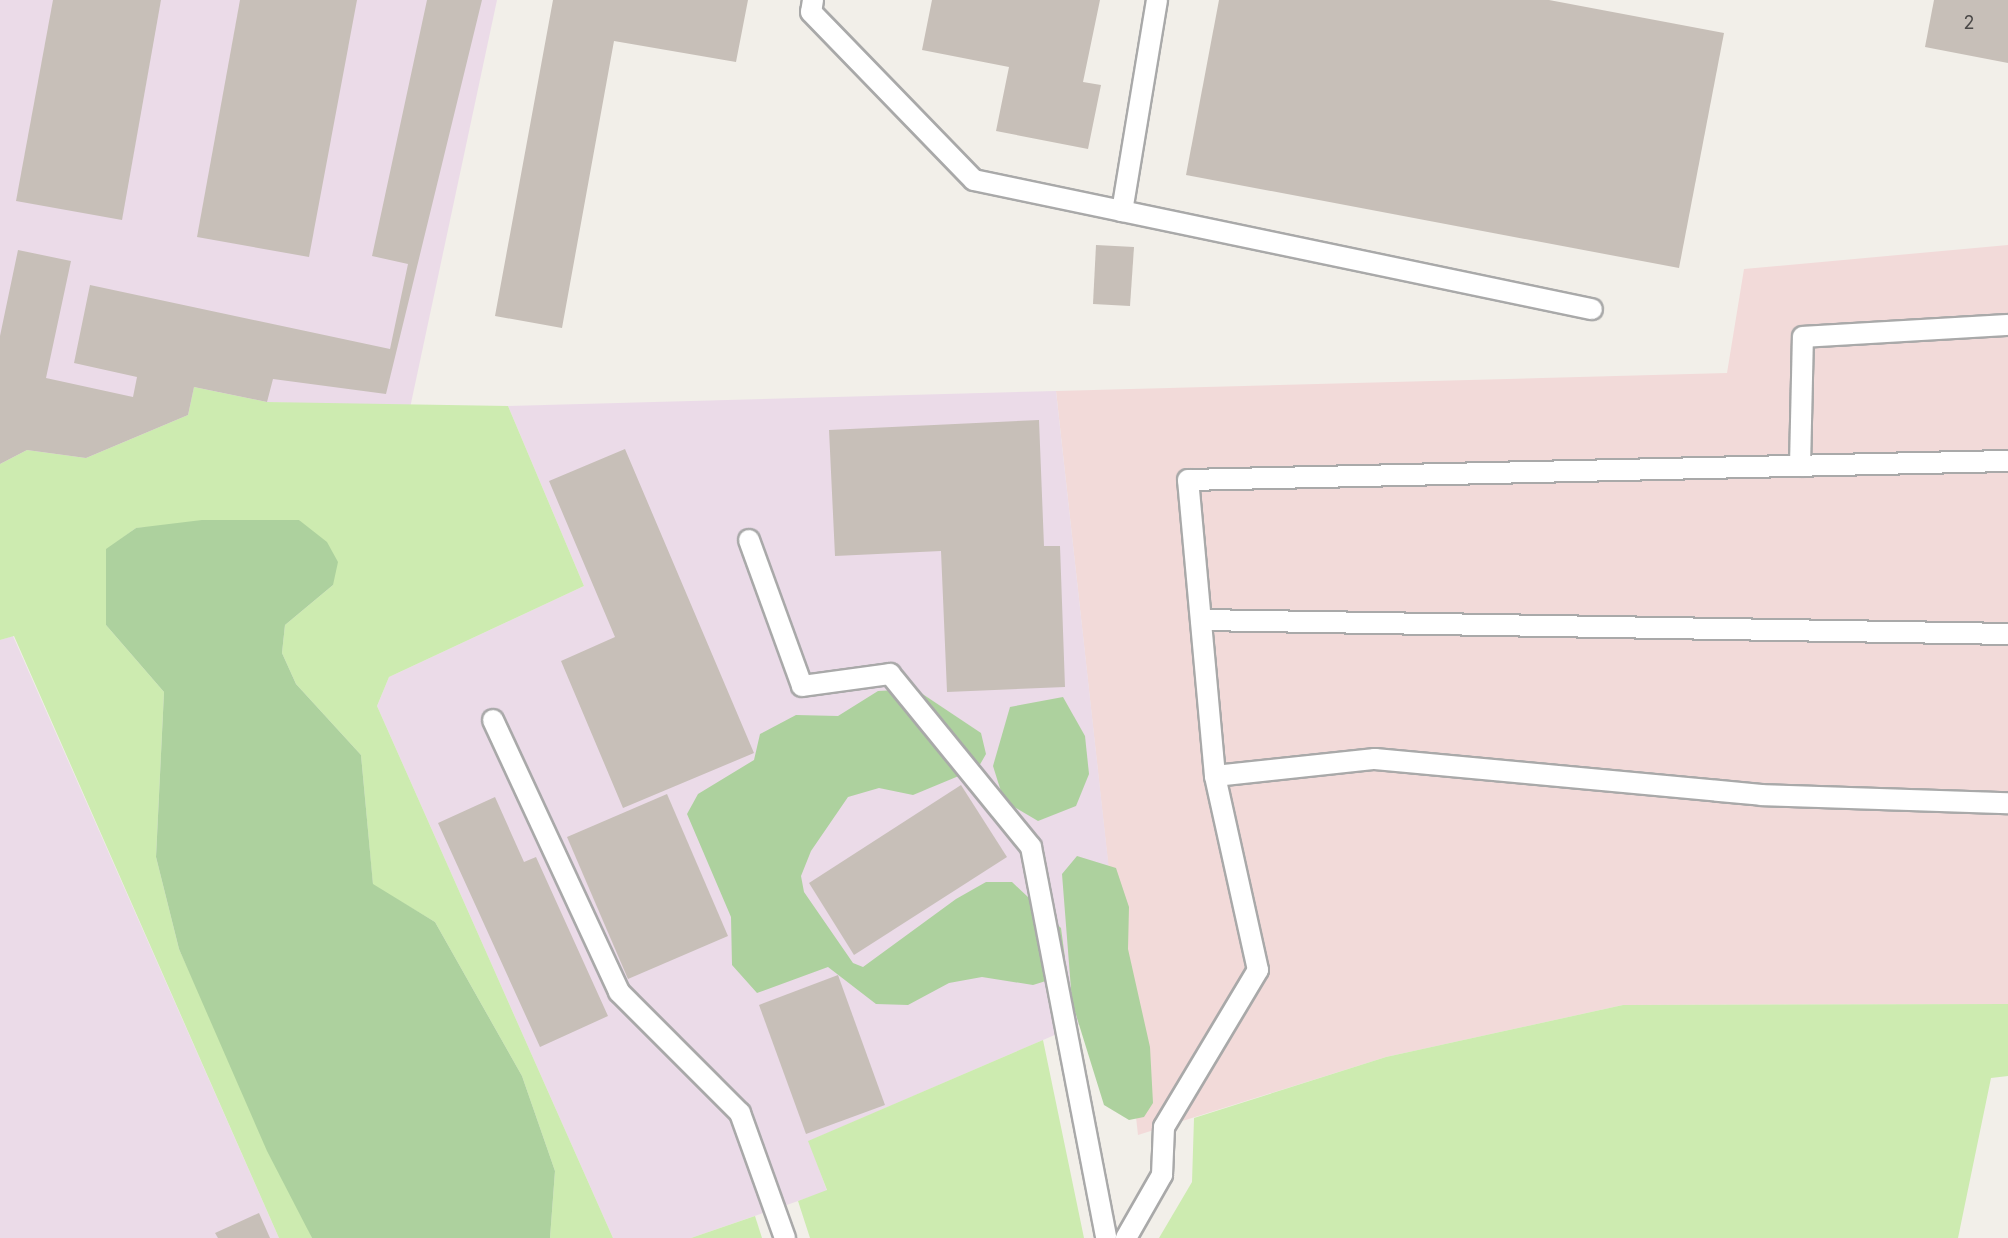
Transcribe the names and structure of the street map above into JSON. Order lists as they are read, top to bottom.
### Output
{
  "house_numbers": ["2"]
}
